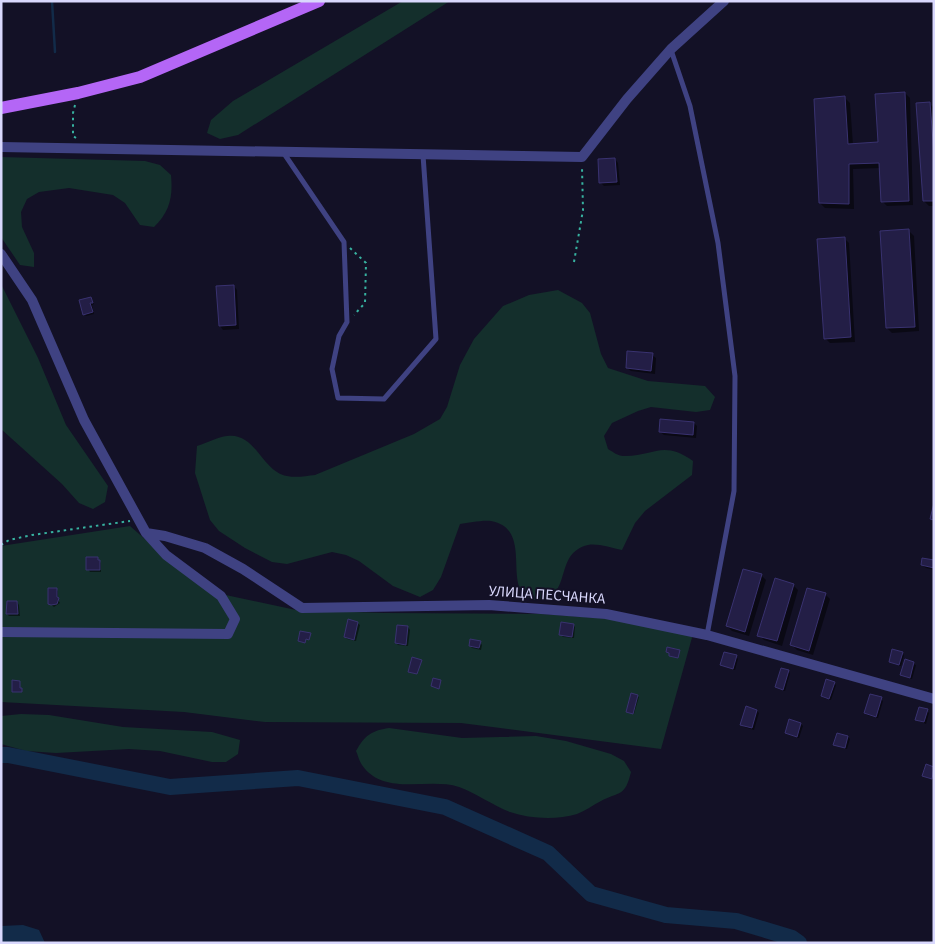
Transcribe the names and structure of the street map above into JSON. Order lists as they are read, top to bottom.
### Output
{
  "streets": {
    "street": ["УЛИЦА ПЕСЧАНКА"]
  }
}
